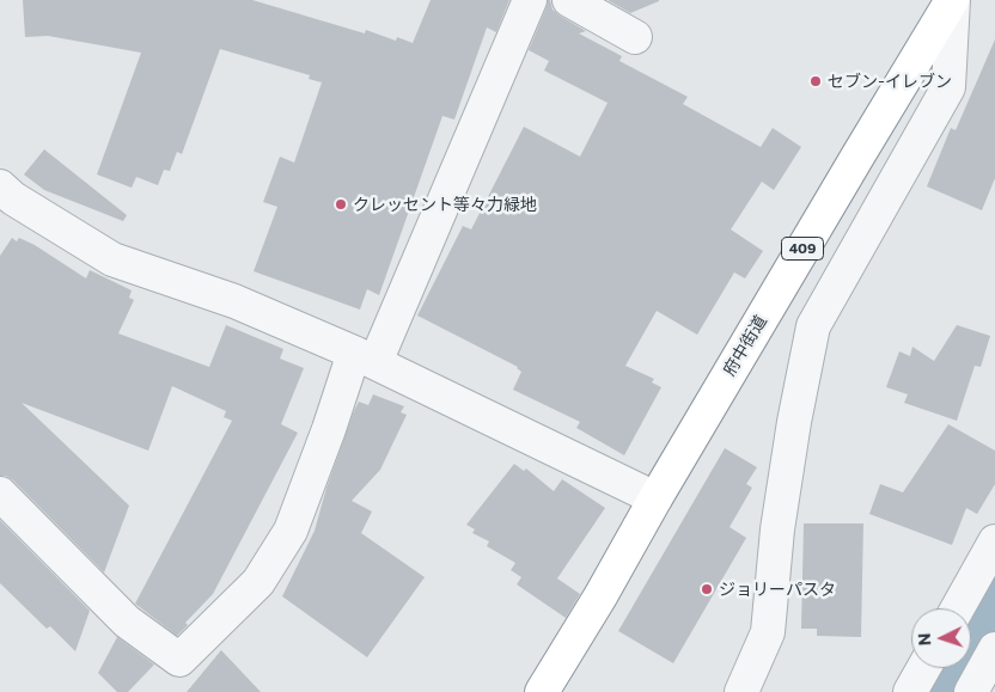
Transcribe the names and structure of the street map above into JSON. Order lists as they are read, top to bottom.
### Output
{
  "streets": {
    "highway": ["409", "府中街道"]
  },
  "places": ["セブン-イレブン", "クレッセント等々力緑地", "ジョリーパスタ"],
  "north": "left"
}
